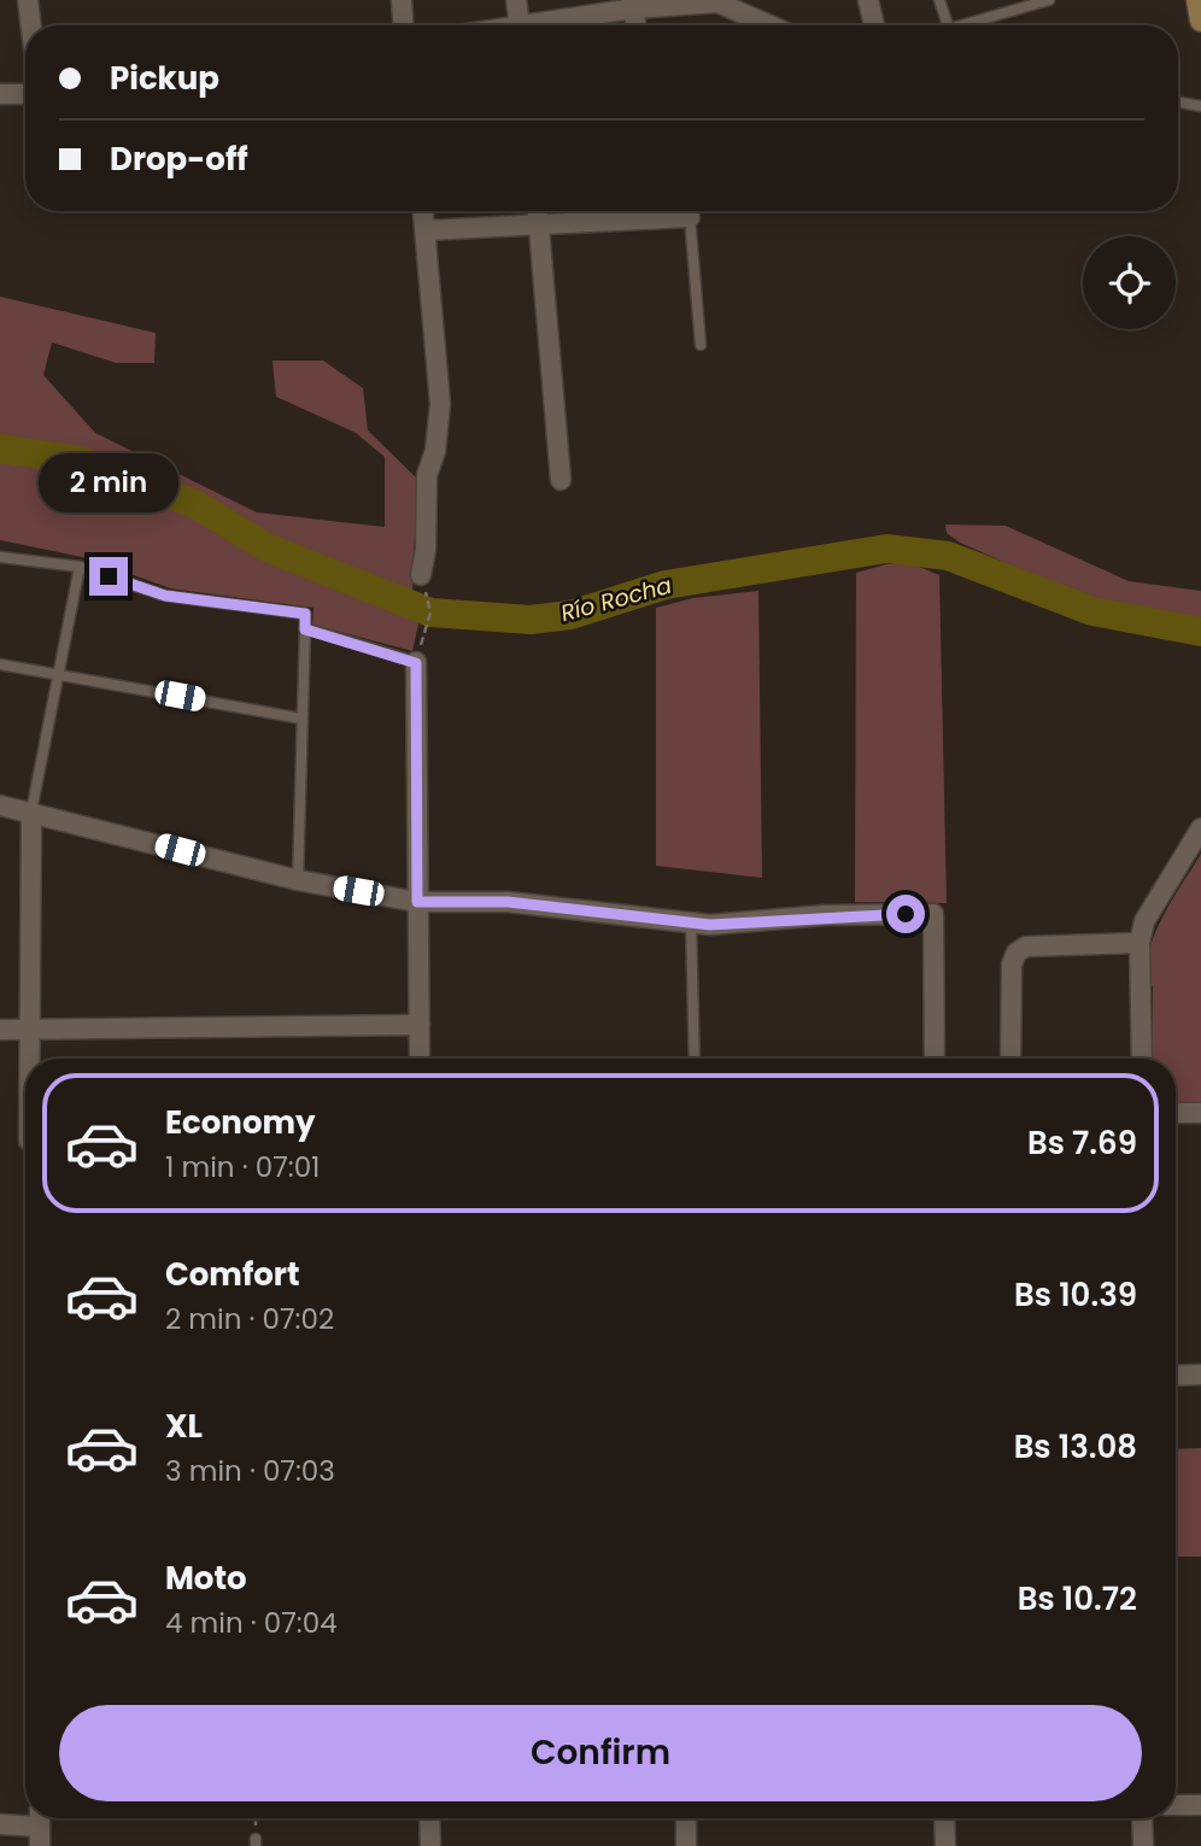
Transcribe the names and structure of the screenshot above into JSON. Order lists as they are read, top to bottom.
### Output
{
  "water": ["Río Rocha"],
  "page": {
    "banner": ["Pickup", "Drop-off"],
    "bubble": "2 min",
    "list": [
      {
        "name": "Economy",
        "note": "1 min · 07:01",
        "value": "Bs 7.69"
      },
      {
        "name": "Comfort",
        "note": "2 min · 07:02",
        "value": "Bs 10.39"
      },
      {
        "name": "XL",
        "note": "3 min · 07:03",
        "value": "Bs 13.08"
      },
      {
        "name": "Moto",
        "note": "4 min · 07:04",
        "value": "Bs 10.72"
      }
    ],
    "buttons": "Confirm"
  }
}
